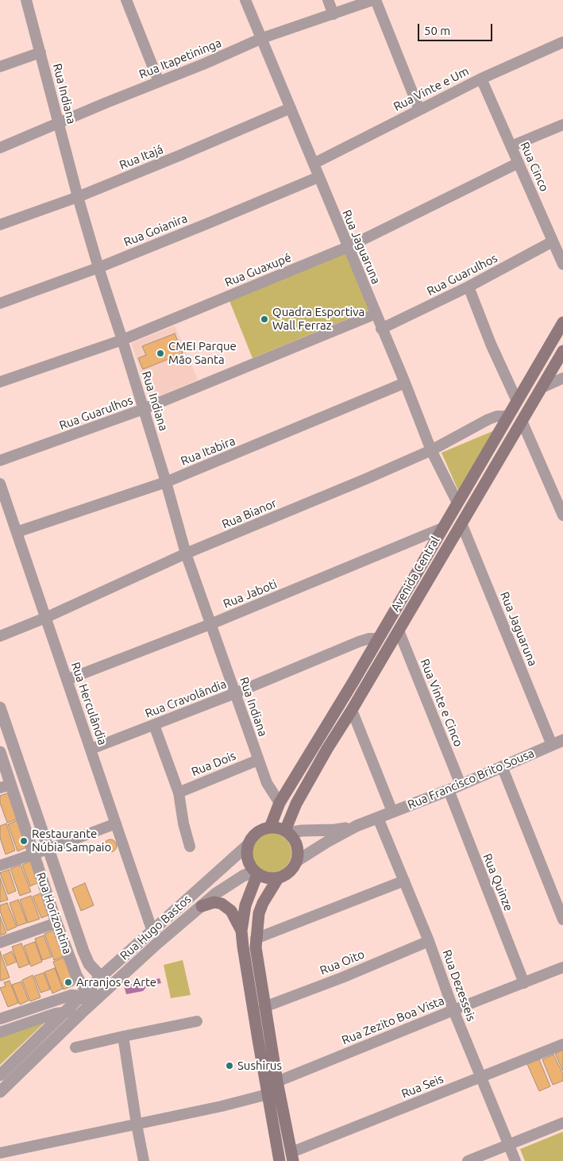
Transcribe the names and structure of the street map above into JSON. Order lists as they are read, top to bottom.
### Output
{
  "streets": {
    "main road": ["Avenida Central"],
    "street": [
      "Rua Itapetininga",
      "Rua Vinte e Um",
      "Rua Indiana",
      "Rua Itajá",
      "Rua Cinco",
      "Rua Goianira",
      "Rua Jaguaruna",
      "Rua Guaxupé",
      "Rua Guarulhos",
      "Rua Itabira",
      "Rua Bianor",
      "Rua Jaboti",
      "Rua Cravolândia",
      "Rua Vinte e Cinco",
      "Rua Herculândia",
      "Rua Dois",
      "Rua Francisco Brito Sousa",
      "Rua Quinze",
      "Rua Horizontina",
      "Rua Hugo Bastos",
      "Rua Oito",
      "Rua Dezesseis",
      "Rua Zezito Boa Vista",
      "Rua Seis"
    ]
  },
  "crossings": [
    ["Rua Itapetininga", "Rua Indiana"],
    ["Rua Itapetininga", "Rua Jaguaruna"],
    ["Rua Vinte e Um", "Rua Cinco"],
    ["Rua Vinte e Um", "Rua Jaguaruna"],
    ["Rua Indiana", "Rua Itajá"],
    ["Rua Indiana", "Rua Goianira"],
    ["Rua Indiana", "Rua Guaxupé"],
    ["Rua Indiana", "Rua Guarulhos"],
    ["Rua Indiana", "Rua Itabira"],
    ["Rua Indiana", "Rua Bianor"],
    ["Rua Indiana", "Avenida Central"],
    ["Rua Indiana", "Rua Jaboti"],
    ["Rua Indiana", "Rua Cravolândia"],
    ["Rua Indiana", "Rua Dois"],
    ["Rua Itajá", "Rua Jaguaruna"],
    ["Rua Cinco", "Rua Guaxupé"],
    ["Rua Cinco", "Rua Guarulhos"],
    ["Rua Goianira", "Rua Jaguaruna"],
    ["Rua Jaguaruna", "Rua Guaxupé"],
    ["Rua Jaguaruna", "Rua Guarulhos"],
    ["Rua Jaguaruna", "Rua Itabira"],
    ["Rua Jaguaruna", "Rua Bianor"],
    ["Rua Jaguaruna", "Avenida Central"],
    ["Rua Jaguaruna", "Rua Francisco Brito Sousa"],
    ["Rua Itabira", "Rua Herculândia"],
    ["Rua Bianor", "Avenida Central"],
    ["Rua Bianor", "Rua Herculândia"],
    ["Avenida Central", "Rua Jaboti"],
    ["Avenida Central", "Rua Cravolândia"],
    ["Avenida Central", "Rua Vinte e Cinco"],
    ["Avenida Central", "Rua Hugo Bastos"],
    ["Rua Jaboti", "Rua Herculândia"],
    ["Rua Cravolândia", "Rua Herculândia"],
    ["Rua Vinte e Cinco", "Rua Francisco Brito Sousa"],
    ["Rua Herculândia", "Rua Hugo Bastos"],
    ["Rua Francisco Brito Sousa", "Rua Quinze"],
    ["Rua Francisco Brito Sousa", "Rua Dezesseis"],
    ["Rua Quinze", "Rua Zezito Boa Vista"],
    ["Rua Horizontina", "Rua Hugo Bastos"],
    ["Rua Oito", "Rua Dezesseis"],
    ["Rua Dezesseis", "Rua Zezito Boa Vista"],
    ["Rua Dezesseis", "Rua Seis"]
  ],
  "places": [
    "Quadra Esportiva Wall Ferraz",
    "CMEI Parque Mão Santa",
    "Restaurante Núbia Sampaio",
    "Arranjos e Arte",
    "Sushirus"
  ],
  "scale_bar": "50 m"
}
